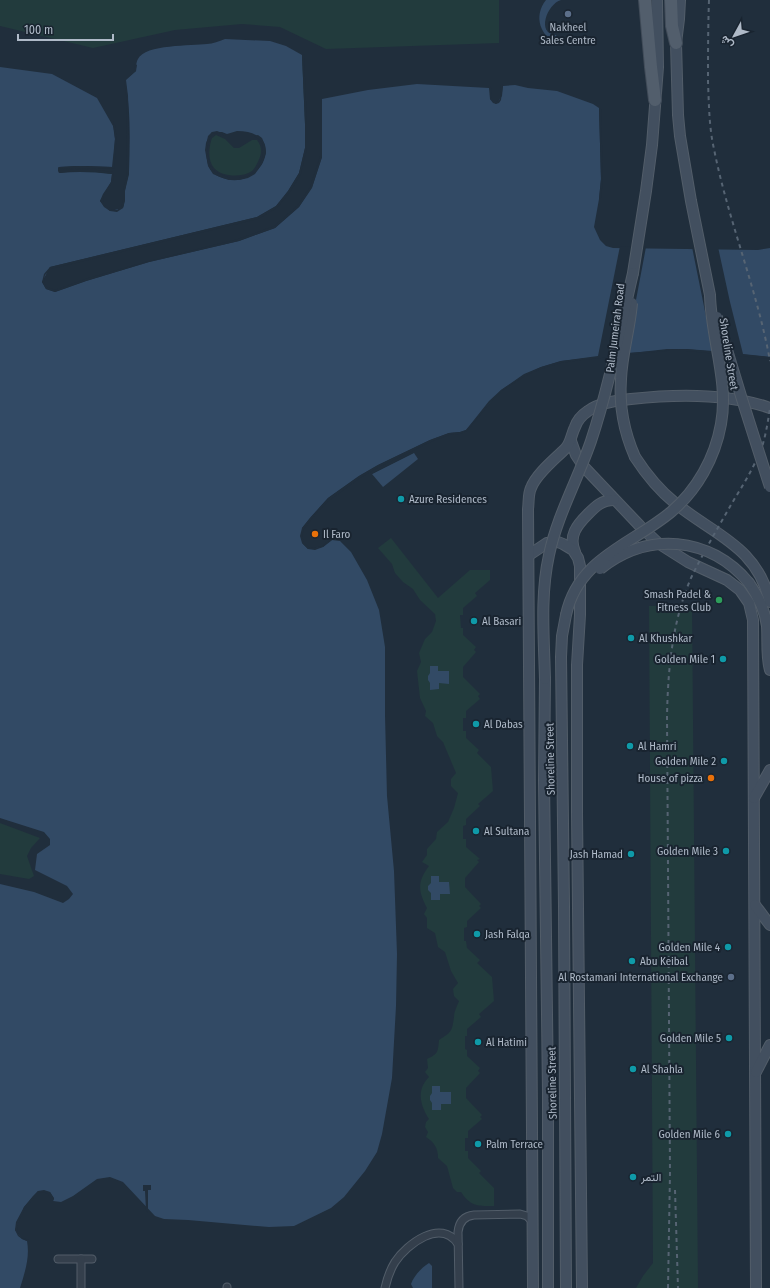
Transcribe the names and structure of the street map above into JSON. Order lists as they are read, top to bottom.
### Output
{
  "streets": {
    "main road": ["Palm Jumeirah Road", "Shoreline Street"]
  },
  "crossings": [
    ["Palm Jumeirah Road", "Shoreline Street"]
  ],
  "places": [
    "Nakheel Sales Centre",
    "Azure Residences",
    "Il Faro",
    "Smash Padel & Fitness Club",
    "Al Basari",
    "Al Khushkar",
    "Golden Mile 1",
    "Al Dabas",
    "Al Hamri",
    "Golden Mile 2",
    "House of pizza",
    "Al Sultana",
    "Golden Mile 3",
    "Jash Hamad",
    "Jash Falqa",
    "Golden Mile 4",
    "Abu Keibal",
    "Al Rostamani International Exchange",
    "Golden Mile 5",
    "Al Hatimi",
    "Al Shahla",
    "Golden Mile 6",
    "Palm Terrace",
    "التمر"
  ],
  "scale_bar": "100 m",
  "north": "bottom left"
}
